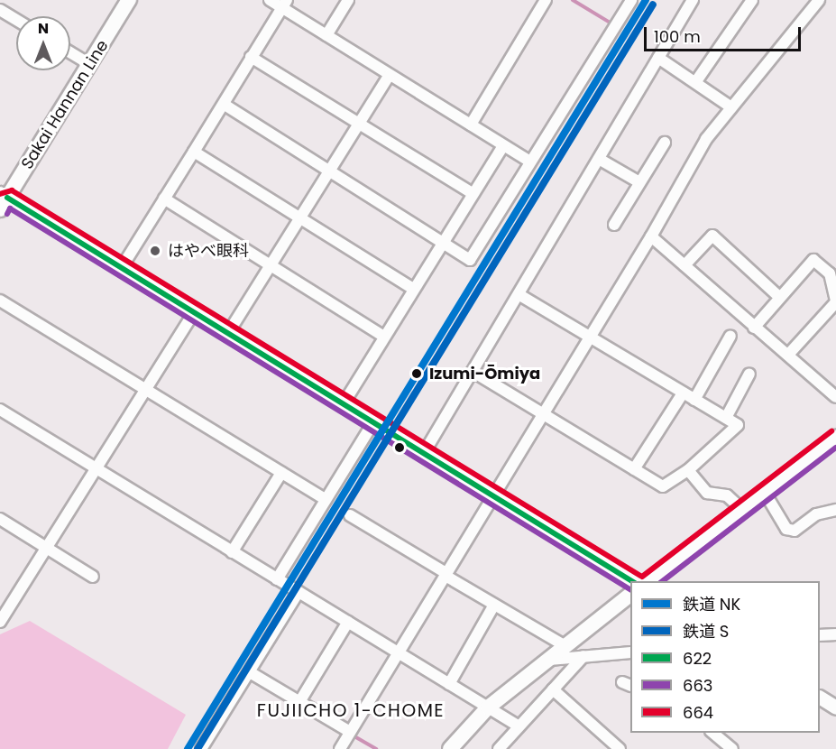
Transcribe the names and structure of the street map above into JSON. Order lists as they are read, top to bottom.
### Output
{
  "streets": {
    "main road": ["Sakai Hannan Line"]
  },
  "districts": ["FUJIICHO 1-CHOME"],
  "places": ["はやべ眼科", "Izumi-Ōmiya"],
  "lines": [
    "rail line NK",
    "rail line S",
    "transit line 664",
    "transit line 622",
    "transit line 663"
  ],
  "legend": [
    "鉄道 NK",
    "鉄道 S",
    "622",
    "663",
    "664"
  ],
  "scale_bar": "100 m",
  "north": "top"
}
